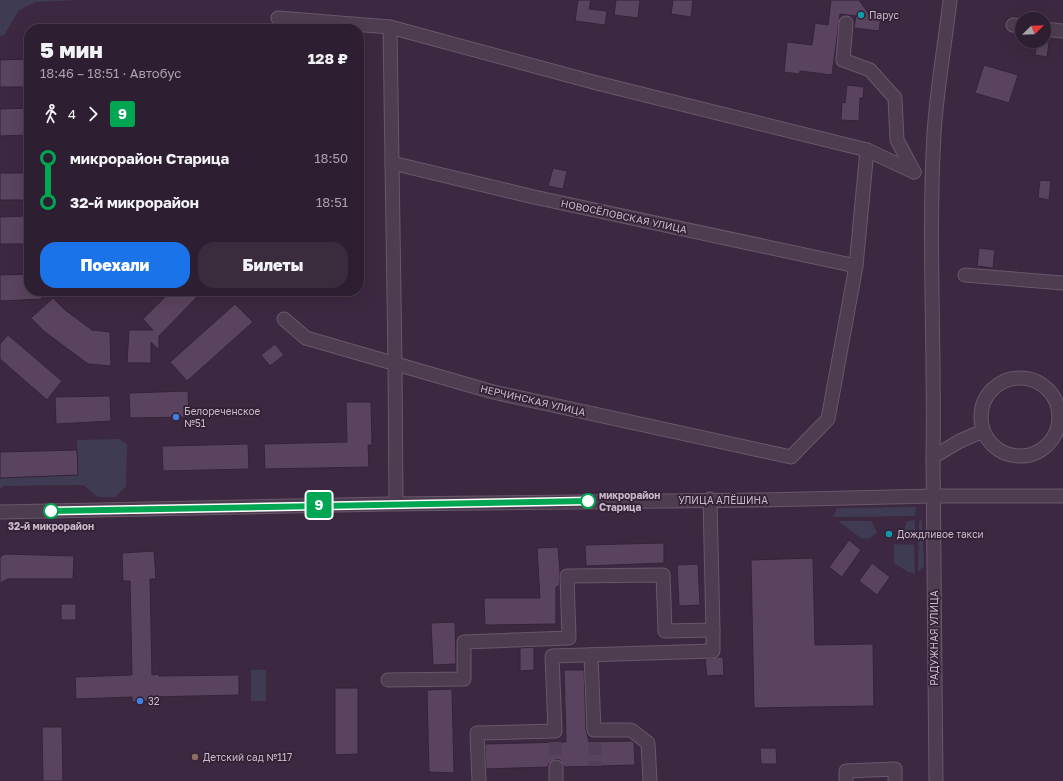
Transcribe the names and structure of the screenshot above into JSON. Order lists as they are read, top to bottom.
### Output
{
  "streets": {
    "street": [
      "НОВОСЁЛОВСКАЯ УЛИЦА",
      "НЕРЧИНСКАЯ УЛИЦА",
      "УЛИЦА АЛЁШИНА",
      "РАДУЖНАЯ УЛИЦА"
    ]
  },
  "crossings": [
    ["НОВОСЁЛОВСКАЯ УЛИЦА", "НЕРЧИНСКАЯ УЛИЦА"],
    ["УЛИЦА АЛЁШИНА", "РАДУЖНАЯ УЛИЦА"]
  ],
  "places": [
    "Парус",
    "Белореченское №51",
    "микрорайон Старица",
    "32-й микрорайон",
    "Дождливое такси",
    "32",
    "Детский сад №117"
  ],
  "lines": ["bus line 9"],
  "north": "top right",
  "page": {
    "on_map": "9",
    "heading": ["5 мин", "18:46 – 18:51 · Автобус", "128 ₽"],
    "legs": ["4", "9"],
    "list": [
      {
        "name": "микрорайон Старица",
        "value": "18:50"
      },
      {
        "name": "32-й микрорайон",
        "value": "18:51"
      }
    ],
    "buttons": ["Поехали", "Билеты"]
  }
}
